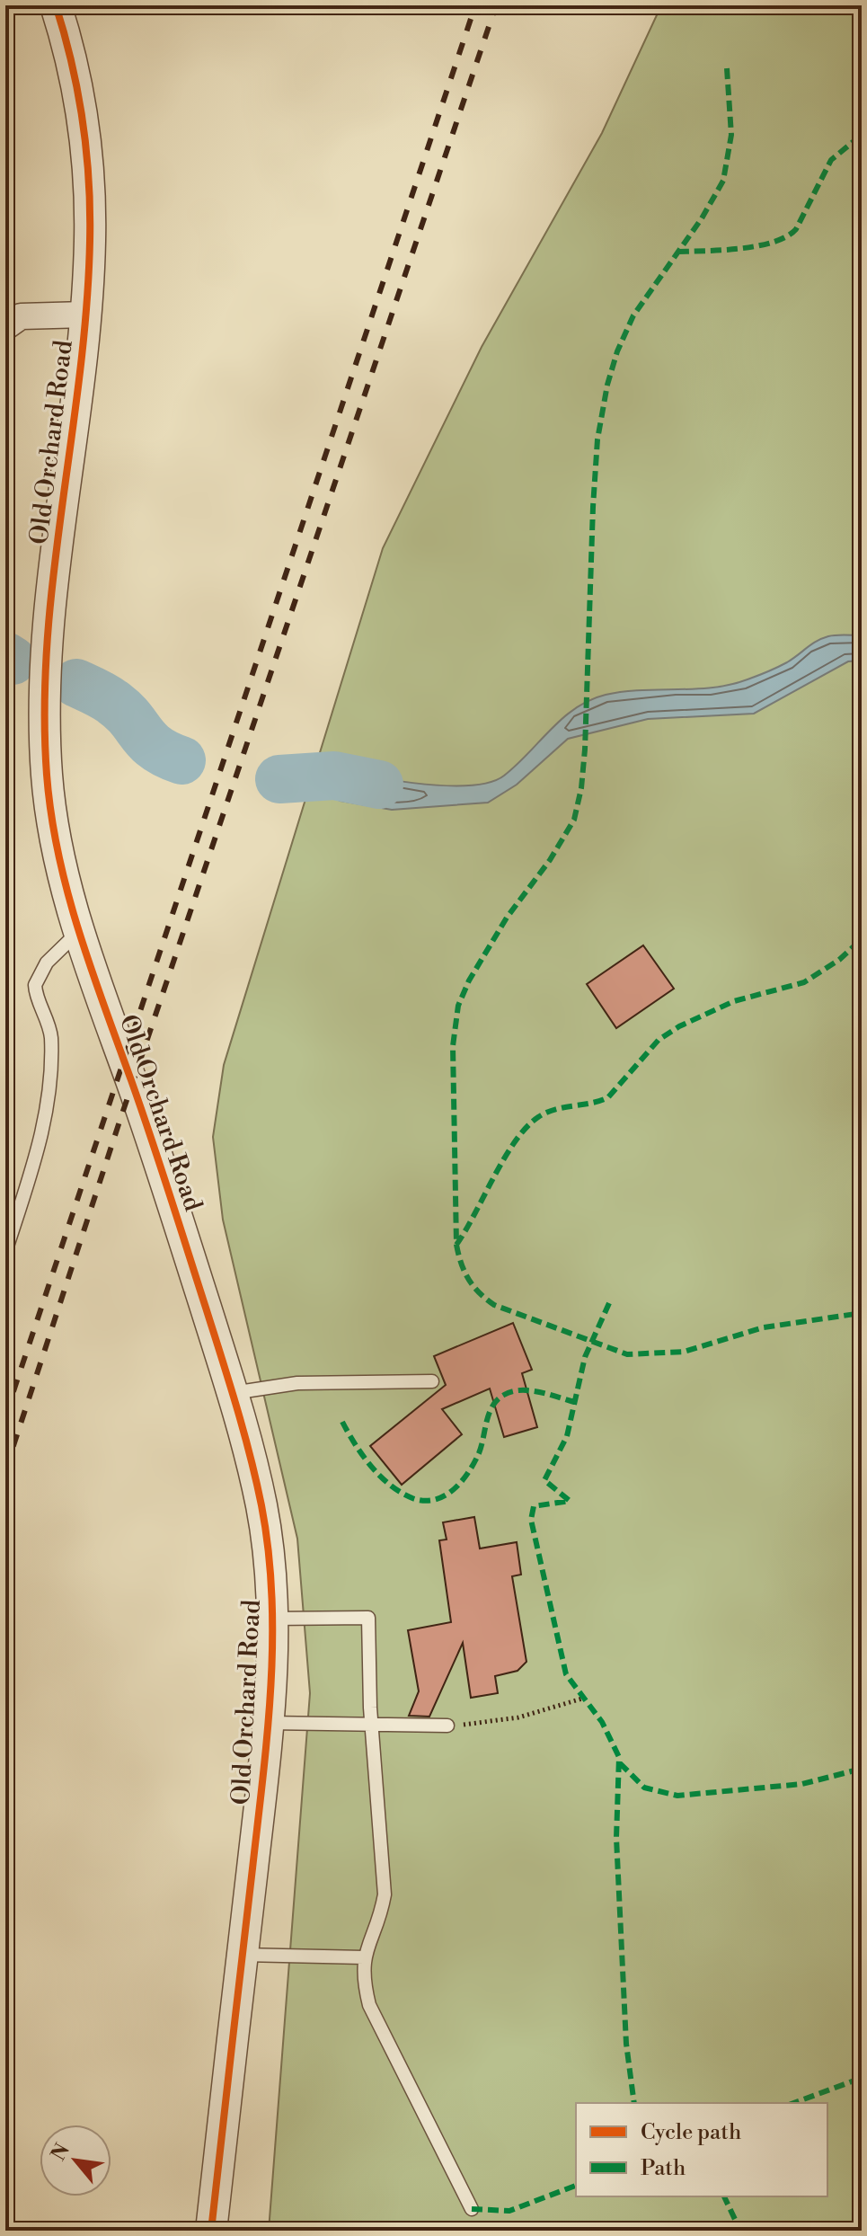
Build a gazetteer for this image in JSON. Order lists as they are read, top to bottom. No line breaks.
{"streets":{"street":["Old Orchard Road"]},"legend":["Cycle path","Path"],"north":"top left"}
